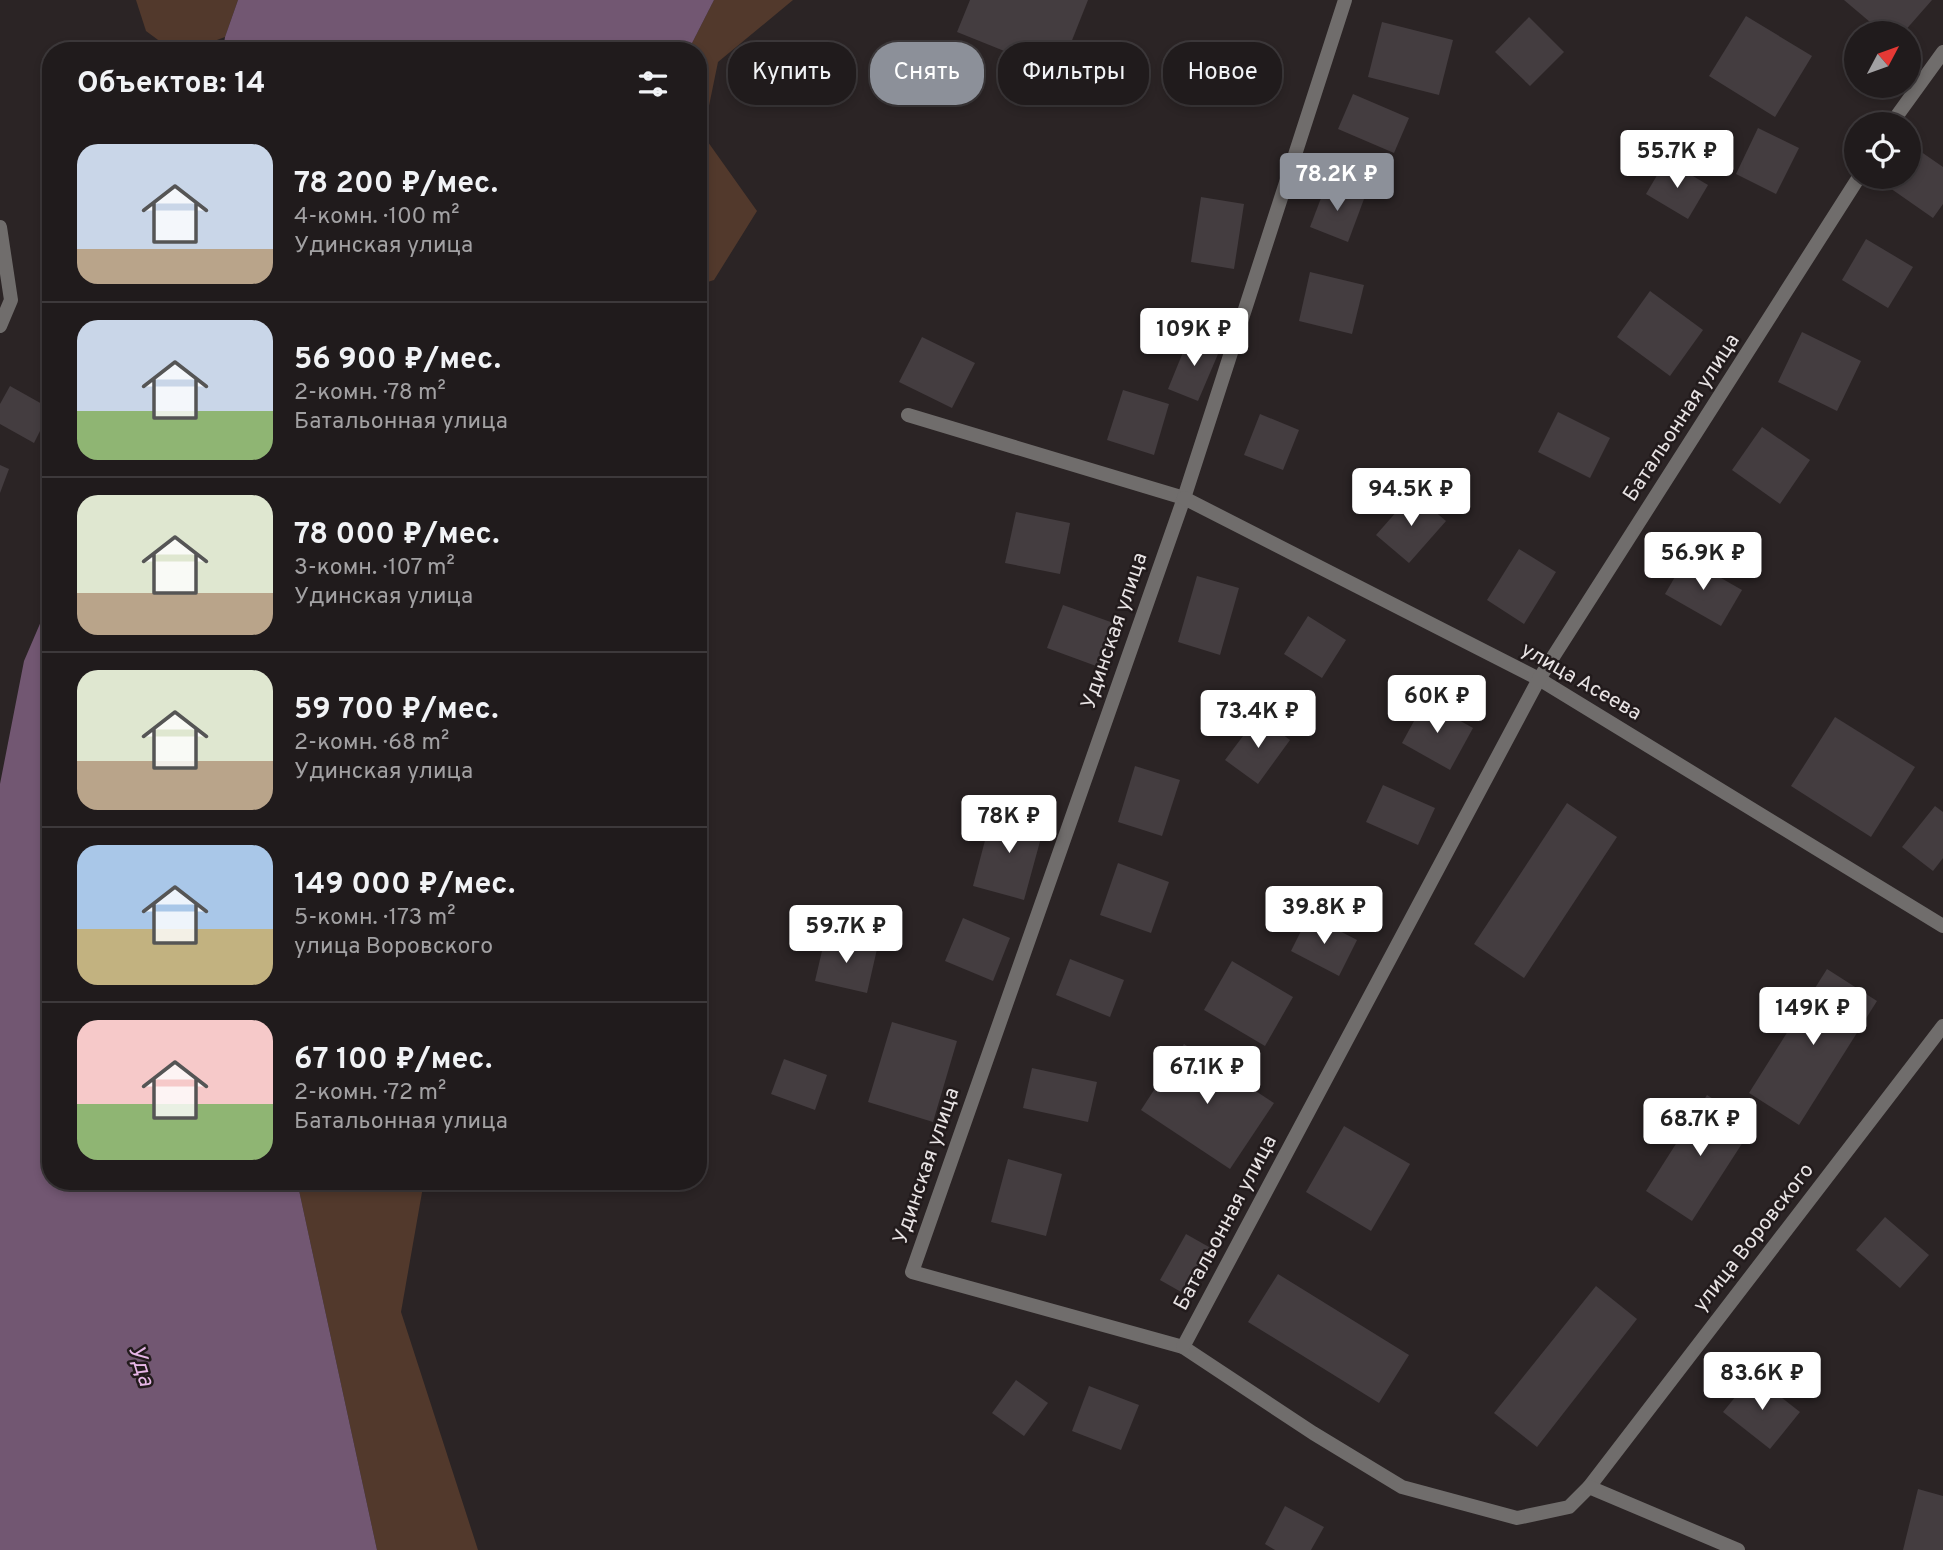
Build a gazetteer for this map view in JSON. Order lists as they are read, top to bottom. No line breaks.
{"streets":{"street":["Батальонная улица","Удинская улица","улица Асеева","улица Воровского"]},"crossings":[["Батальонная улица","Удинская улица"],["Батальонная улица","улица Асеева"],["Батальонная улица","улица Воровского"],["Удинская улица","улица Асеева"],["Удинская улица","улица Воровского"]],"water":["Уда"],"north":"top right","page":{"chip":["Купить","Снять","Фильтры","Новое"],"heading":"Объектов: 14","list":[{"name":"78 200 ₽/мес.","note":"4-комн. · 100 m² · Удинская улица"},{"name":"56 900 ₽/мес.","note":"2-комн. · 78 m² · Батальонная улица"},{"name":"78 000 ₽/мес.","note":"3-комн. · 107 m² · Удинская улица"},{"name":"59 700 ₽/мес.","note":"2-комн. · 68 m² · Удинская улица"},{"name":"149 000 ₽/мес.","note":"5-комн. · 173 m² · улица Воровского"},{"name":"67 100 ₽/мес.","note":"2-комн. · 72 m² · Батальонная улица"}],"price":["55.7K ₽","78.2K ₽","109K ₽","94.5K ₽","56.9K ₽","60K ₽","73.4K ₽","78K ₽","39.8K ₽","59.7K ₽","149K ₽","67.1K ₽","68.7K ₽","83.6K ₽"]}}
